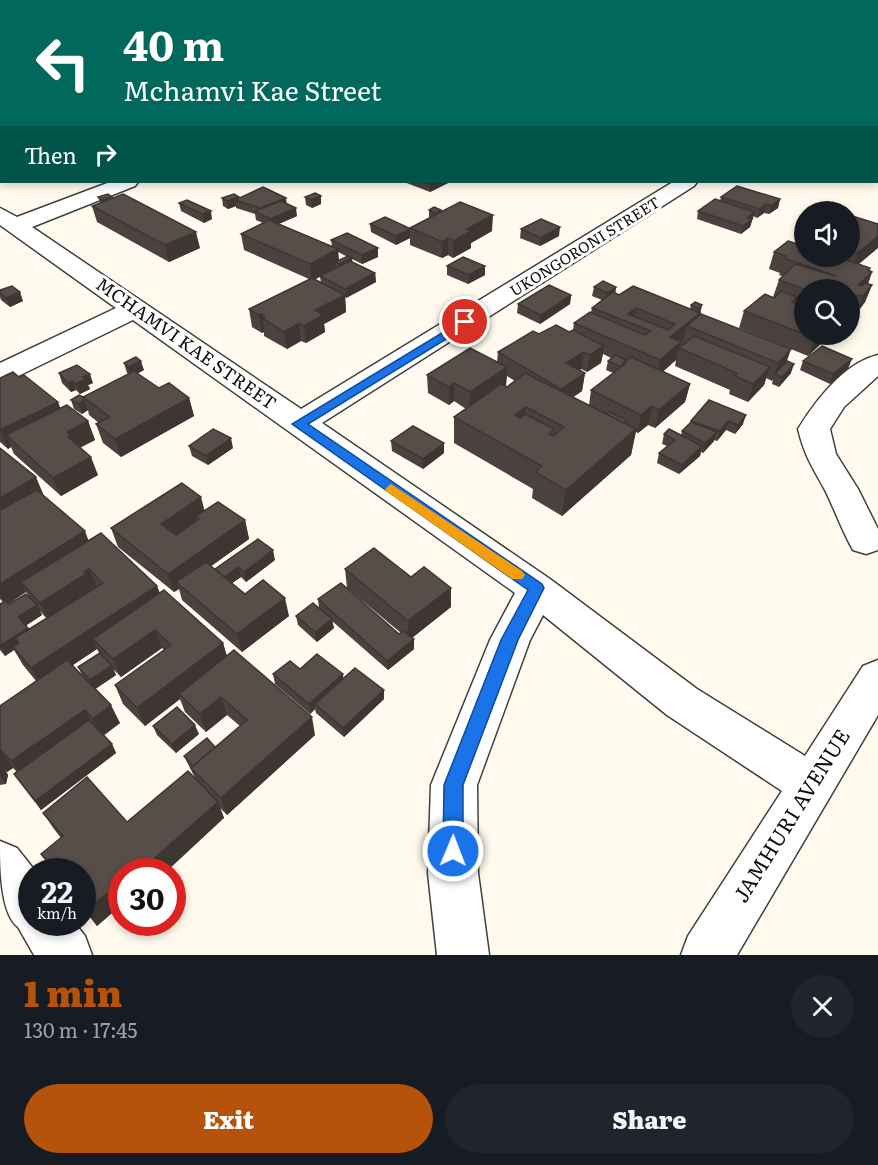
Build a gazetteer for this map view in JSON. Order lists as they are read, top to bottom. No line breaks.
{"streets":{"street":["UKONGORONI STREET","MCHAMVI KAE STREET","JAMHURI AVENUE"]},"crossings":[["UKONGORONI STREET","MCHAMVI KAE STREET"],["MCHAMVI KAE STREET","JAMHURI AVENUE"]],"page":{"turn":["40 m","Mchamvi Kae Street"],"then":"Then","speed":"22 km/h","limit":"30","heading":["1 min","130 m · 17:45"],"buttons":["Exit","Share"]}}
